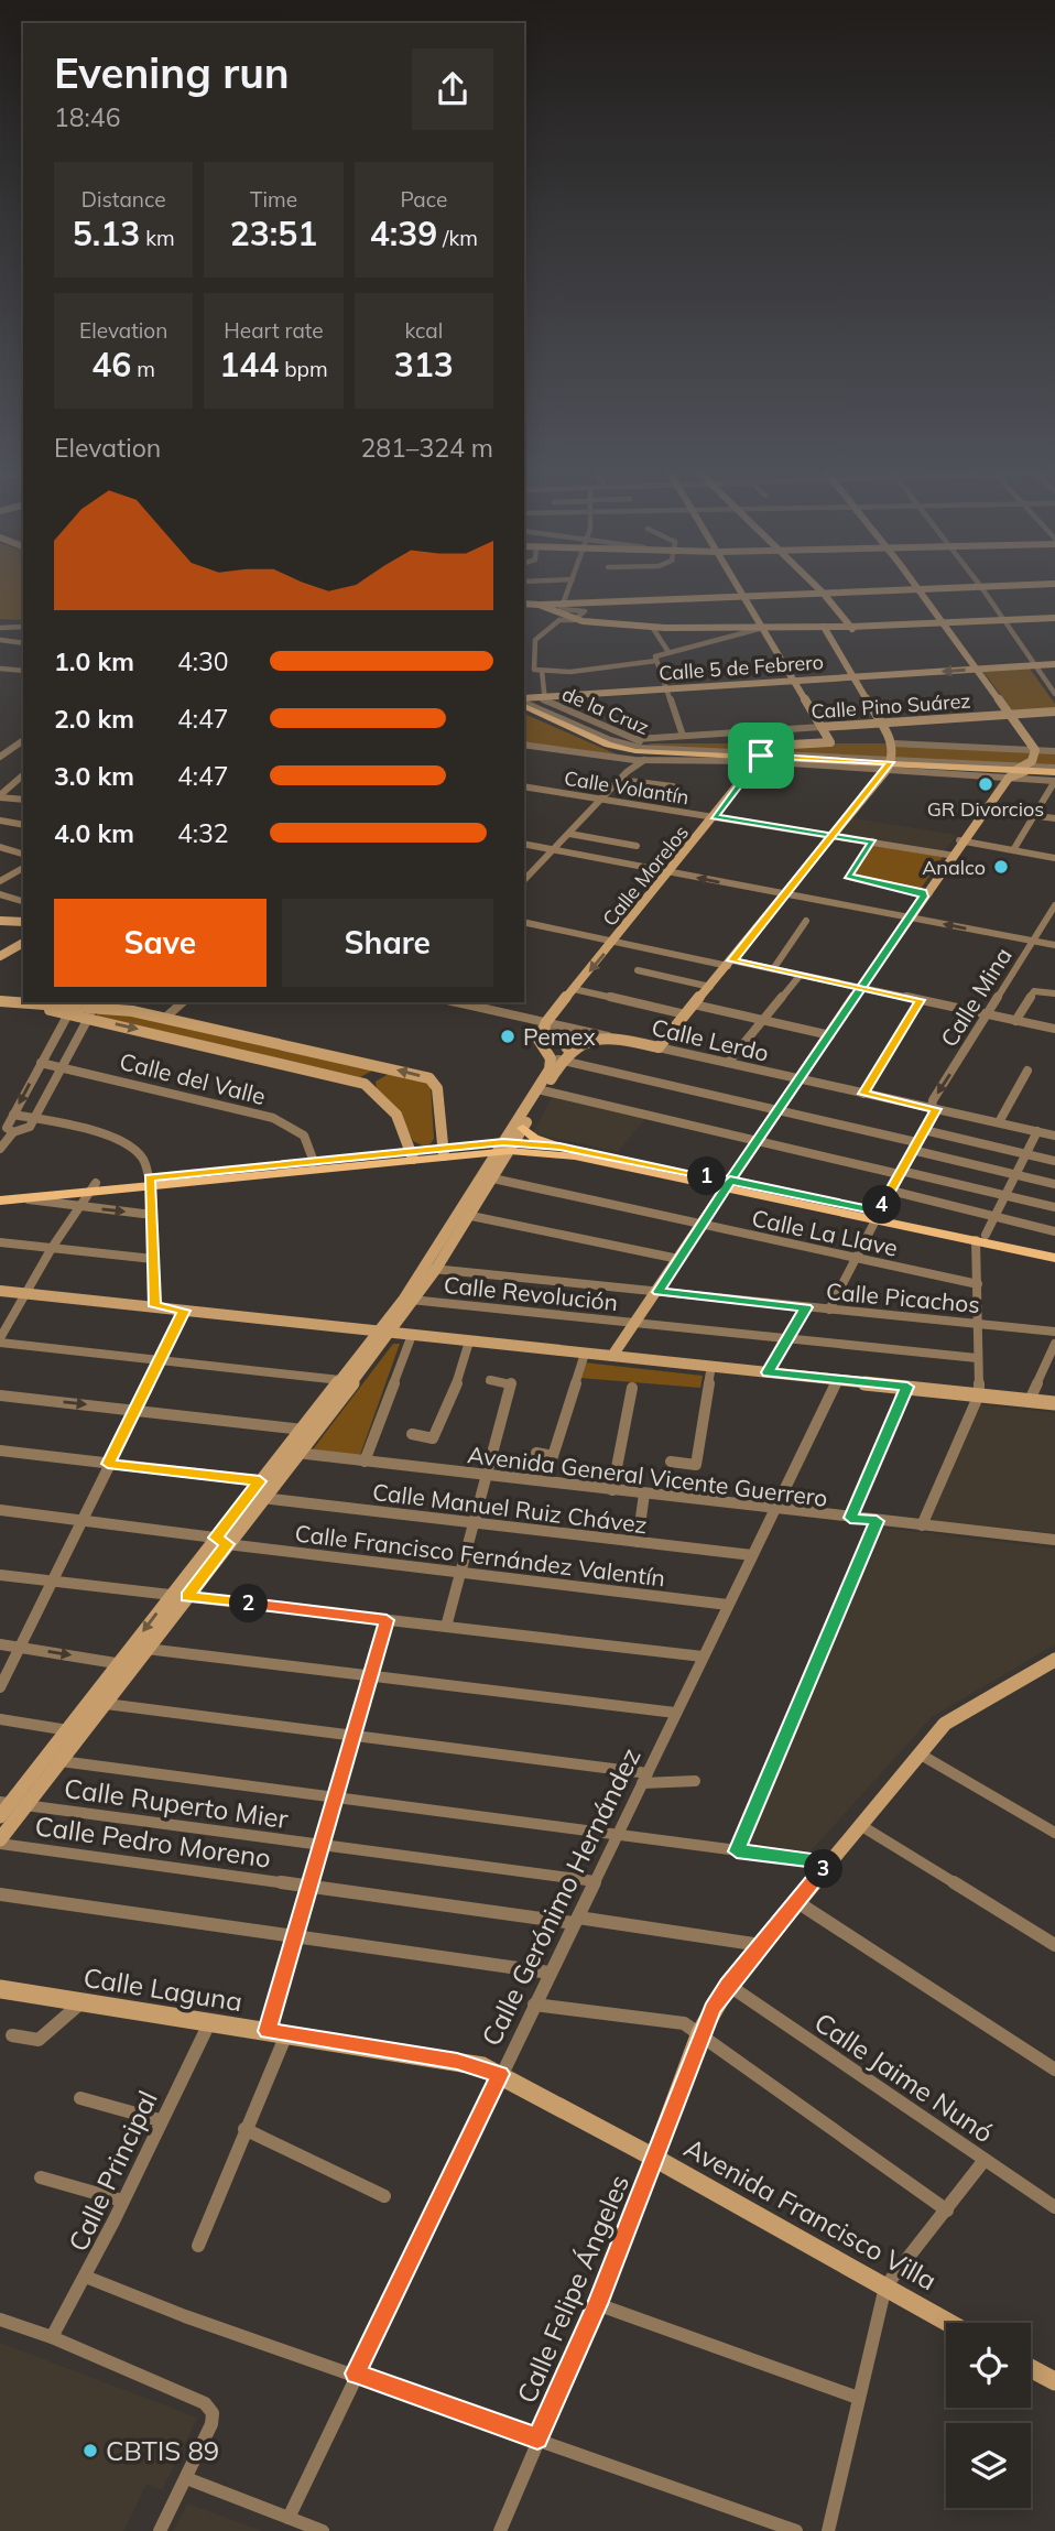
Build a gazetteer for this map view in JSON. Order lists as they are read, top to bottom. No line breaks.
{"streets":{"street":["Calle 5 de Febrero","Calle Pino Suárez","de la Cruz","Calle Volantín","Calle Morelos","Calle Mina","Calle Lerdo","Calle del Valle","Calle La Llave","Calle Revolución","Calle Picachos","Avenida General Vicente Guerrero","Calle Manuel Ruiz Chávez","Calle Francisco Fernández Valentín","Calle Ruperto Mier","Calle Pedro Moreno","Calle Gerónimo Hernández","Calle Laguna","Calle Jaime Nunó","Calle Principal","Avenida Francisco Villa","Calle Felipe Ángeles"]},"crossings":[["Calle 5 de Febrero","de la Cruz"],["Calle Pino Suárez","de la Cruz"],["Calle Volantín","Calle Morelos"],["Calle Morelos","Calle Lerdo"],["Calle Mina","Calle Lerdo"],["Calle Mina","Calle La Llave"],["Calle Mina","Calle Picachos"],["Avenida General Vicente Guerrero","Calle Gerónimo Hernández"],["Calle Manuel Ruiz Chávez","Calle Gerónimo Hernández"],["Calle Francisco Fernández Valentín","Calle Gerónimo Hernández"],["Calle Ruperto Mier","Calle Gerónimo Hernández"],["Calle Pedro Moreno","Calle Gerónimo Hernández"],["Calle Gerónimo Hernández","Calle Laguna"],["Calle Gerónimo Hernández","Avenida Francisco Villa"],["Calle Laguna","Calle Principal"],["Calle Laguna","Avenida Francisco Villa"],["Avenida Francisco Villa","Calle Felipe Ángeles"]],"places":["GR Divorcios","Analco","Pemex","CBTIS 89"],"page":{"heading":["Evening run","18:46"],"stats":[["Distance","5.13 km"],["Time","23:51"],["Pace","4:39 /km"],["Elevation","46 m"],["Heart rate","144 bpm"],["kcal","313"]],"chart":["Elevation","281–324 m"],"list":[{"name":"1.0 km","note":"4:30"},{"name":"2.0 km","note":"4:47"},{"name":"3.0 km","note":"4:47"},{"name":"4.0 km","note":"4:32"}],"buttons":["Save","Share"],"pins":["1","4","2","3"]}}
